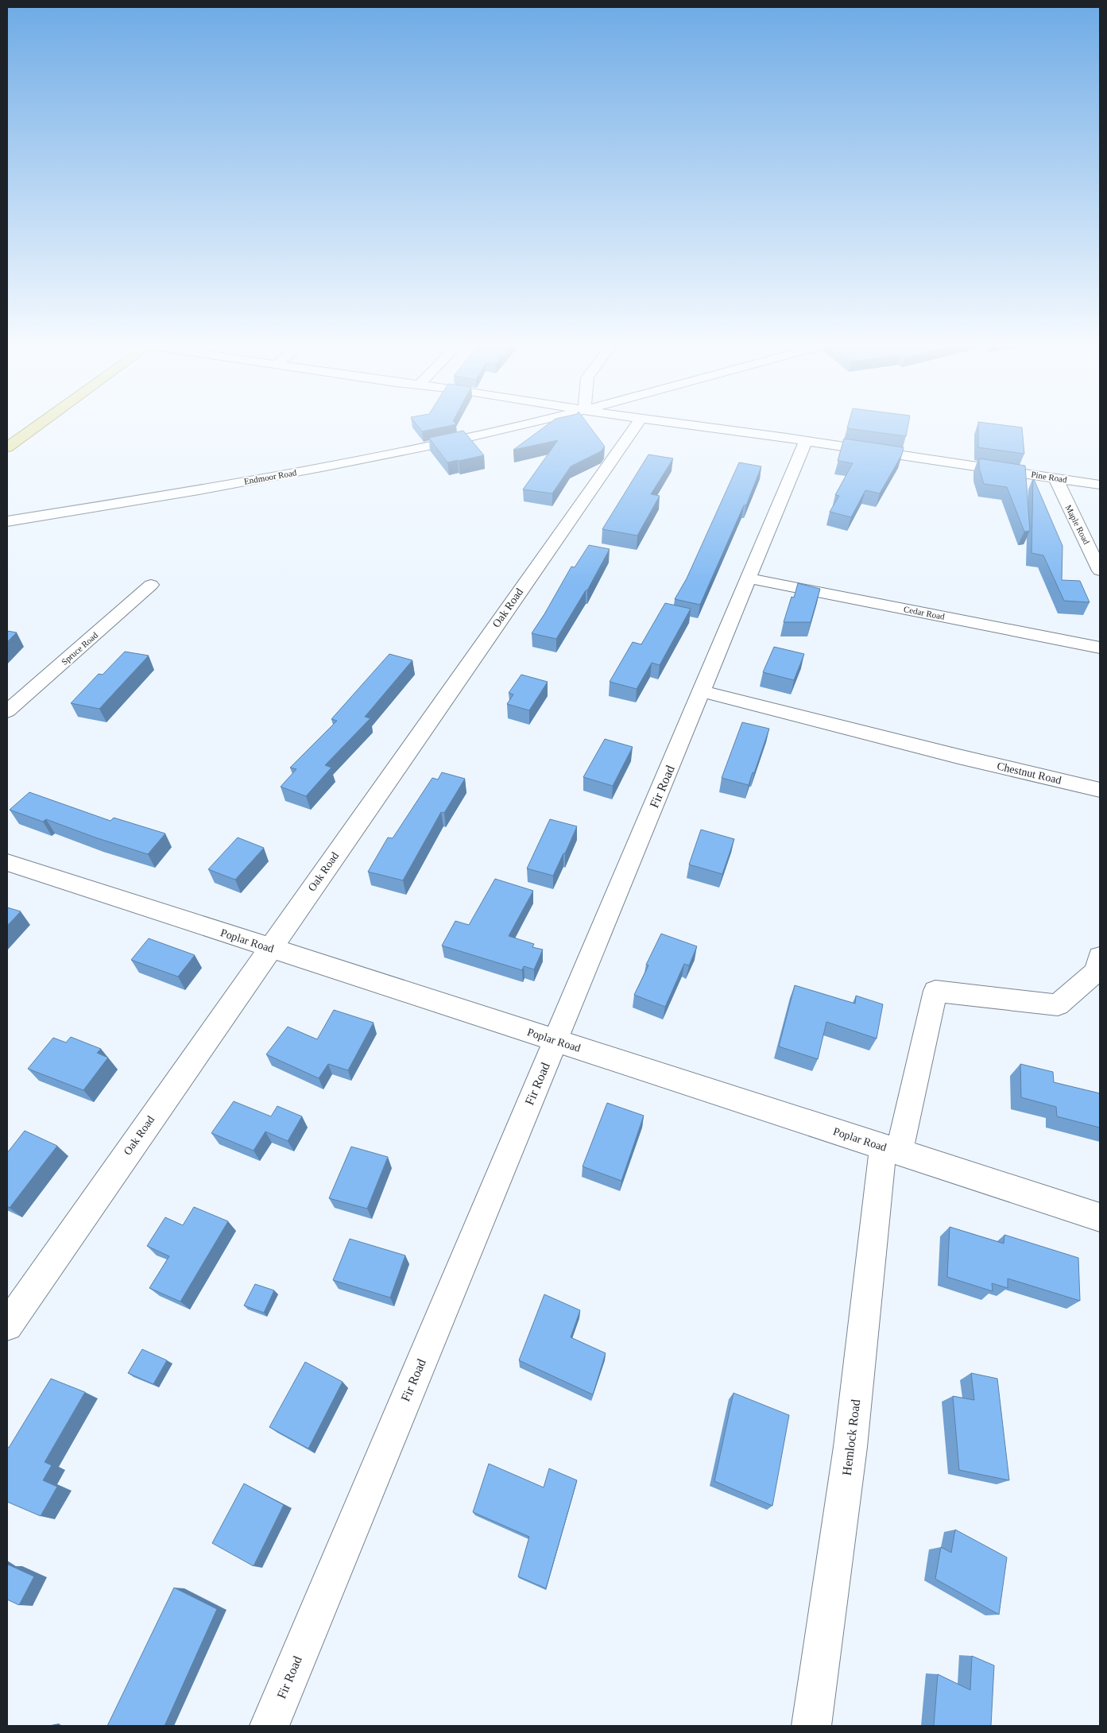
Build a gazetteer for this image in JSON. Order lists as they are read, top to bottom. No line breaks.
{"streets":{"street":["Endmoor Road","Pine Road","Maple Road","Oak Road","Cedar Road","Spruce Road","Chestnut Road","Fir Road","Poplar Road","Hemlock Road"]},"crossings":[["Pine Road","Maple Road"],["Pine Road","Fir Road"],["Oak Road","Poplar Road"],["Cedar Road","Fir Road"],["Chestnut Road","Fir Road"],["Fir Road","Poplar Road"],["Poplar Road","Hemlock Road"]]}
